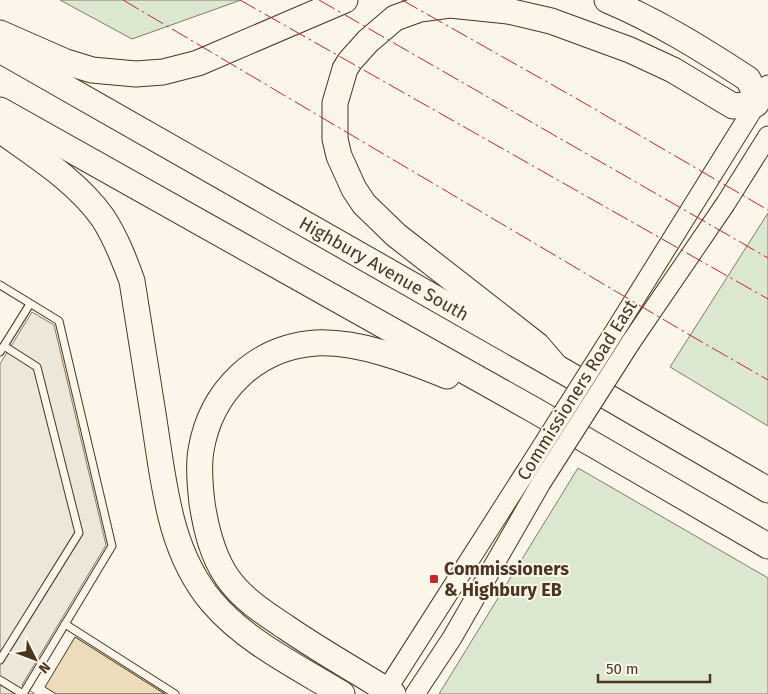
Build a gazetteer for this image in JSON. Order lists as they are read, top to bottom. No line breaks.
{"streets":{"highway":["Highbury Avenue South"],"main road":["Commissioners Road East"]},"places":{"transit":["Commissioners & Highbury EB"]},"scale_bar":"50 m","north":"bottom right"}
